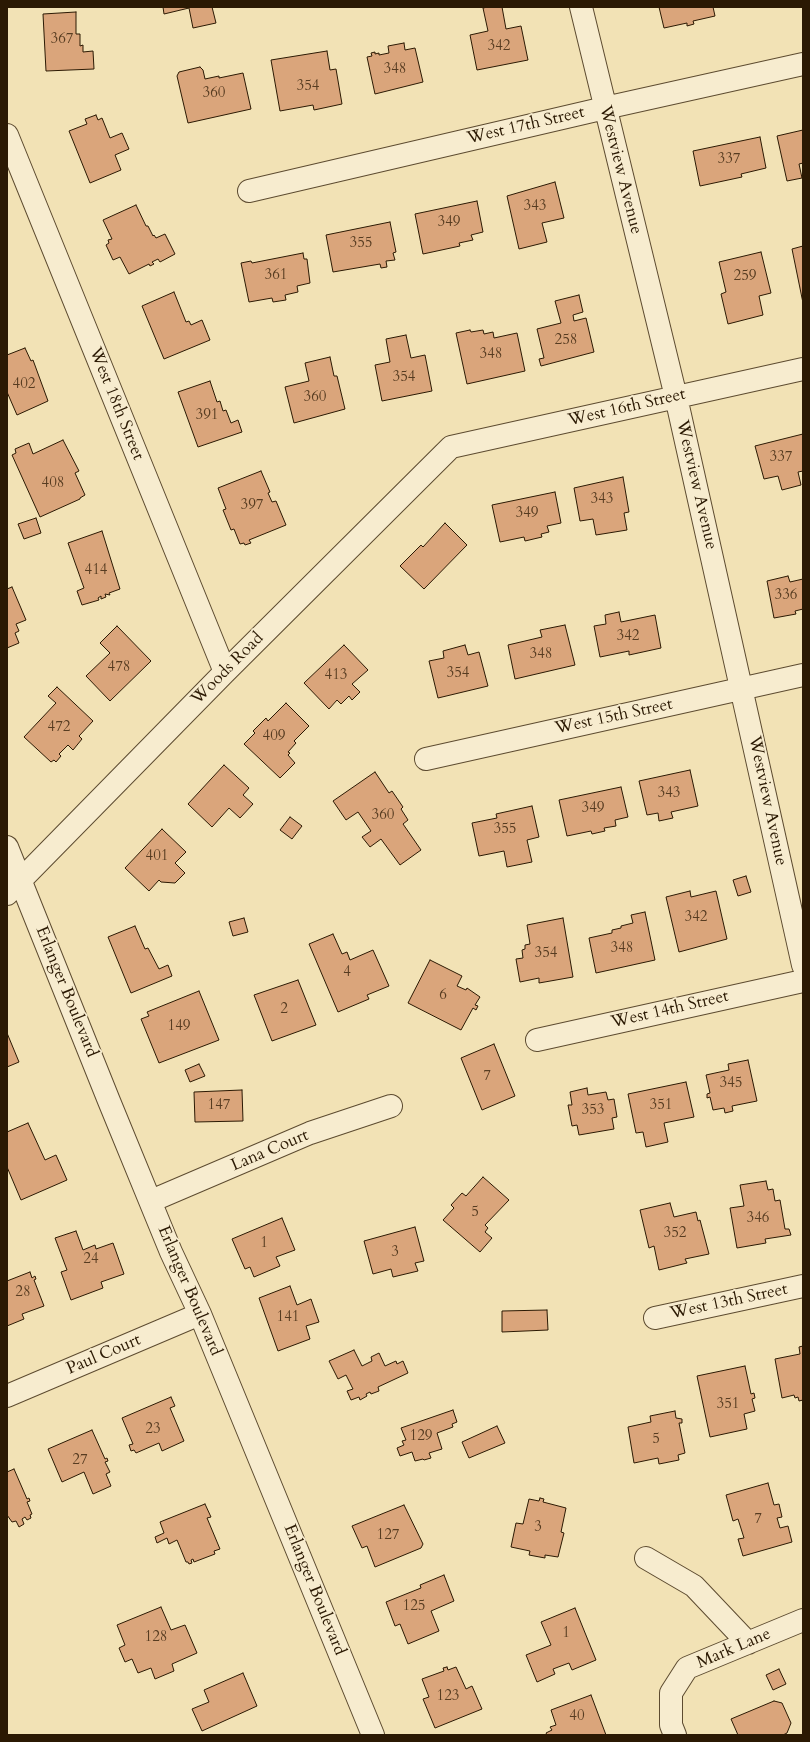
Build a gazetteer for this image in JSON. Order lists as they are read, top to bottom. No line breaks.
{"streets":{"street":["West 17th Street","Westview Avenue","West 18th Street","West 16th Street","Woods Road","West 15th Street","Erlanger Boulevard","West 14th Street","Lana Court","West 13th Street","Paul Court","Mark Lane"]},"crossings":[["West 17th Street","Westview Avenue"],["Westview Avenue","West 16th Street"],["Westview Avenue","West 15th Street"],["West 18th Street","Woods Road"],["West 16th Street","Woods Road"],["Woods Road","Erlanger Boulevard"],["Erlanger Boulevard","Lana Court"],["Erlanger Boulevard","Paul Court"]],"house_numbers":["367","342","348","354","360","337","343","349","355","361","259","258","348","354","402","360","391","337","408","343","397","349","414","336","342","348","478","354","413","472","409","343","349","360","355","401","342","348","354","4","6","2","149","7","345","147","351","353","5","346","352","1","3","24","28","141","351","23","129","5","27","7","3","127","125","1","128","123","40"]}
